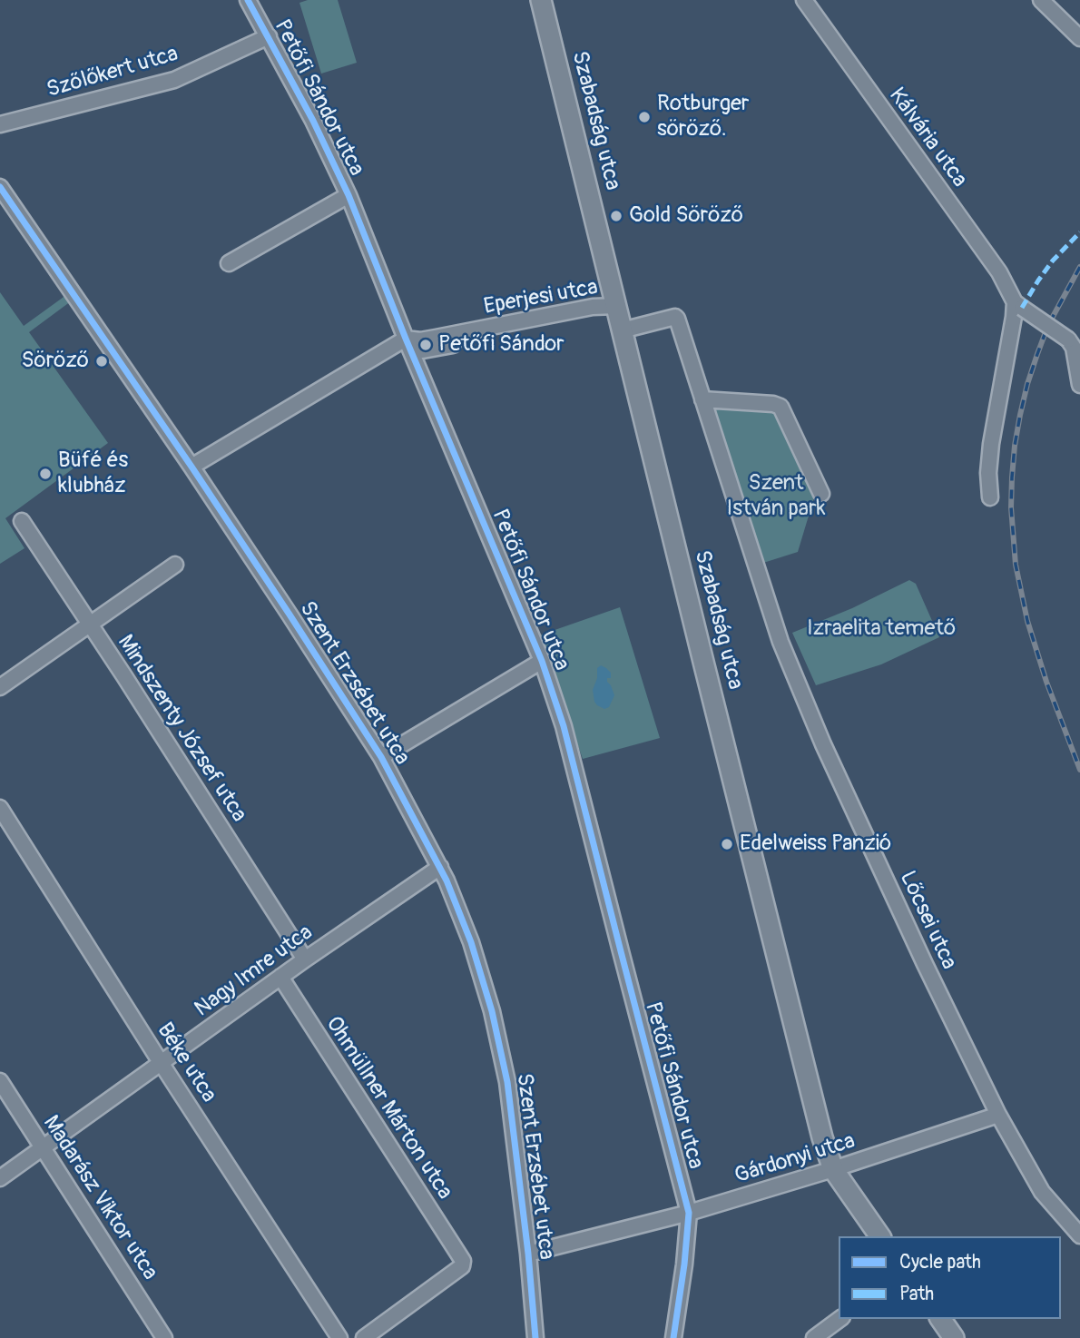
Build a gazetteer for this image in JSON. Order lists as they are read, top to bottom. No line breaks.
{"streets":{"street":["Szőlőkert utca","Petőfi Sándor utca","Szabadság utca","Kálvária utca","Eperjesi utca","Szent Erzsébet utca","Mindszenty József utca","Lőcsei utca","Nagy Imre utca","Béke utca","Ohmüllner Márton utca","Gárdonyi utca","Madarász Viktor utca"]},"crossings":[["Szőlőkert utca","Petőfi Sándor utca"],["Petőfi Sándor utca","Eperjesi utca"],["Petőfi Sándor utca","Gárdonyi utca"],["Szabadság utca","Eperjesi utca"],["Szabadság utca","Gárdonyi utca"],["Szent Erzsébet utca","Nagy Imre utca"],["Szent Erzsébet utca","Gárdonyi utca"],["Mindszenty József utca","Nagy Imre utca"],["Lőcsei utca","Gárdonyi utca"],["Nagy Imre utca","Béke utca"],["Nagy Imre utca","Ohmüllner Márton utca"],["Nagy Imre utca","Madarász Viktor utca"]],"parks":["Szent István park","Izraelita temető"],"places":["Rotburger söröző.","Gold Söröző","Petőfi Sándor","Söröző","Büfé és klubház","Edelweiss Panzió"],"legend":["Cycle path","Path"]}
